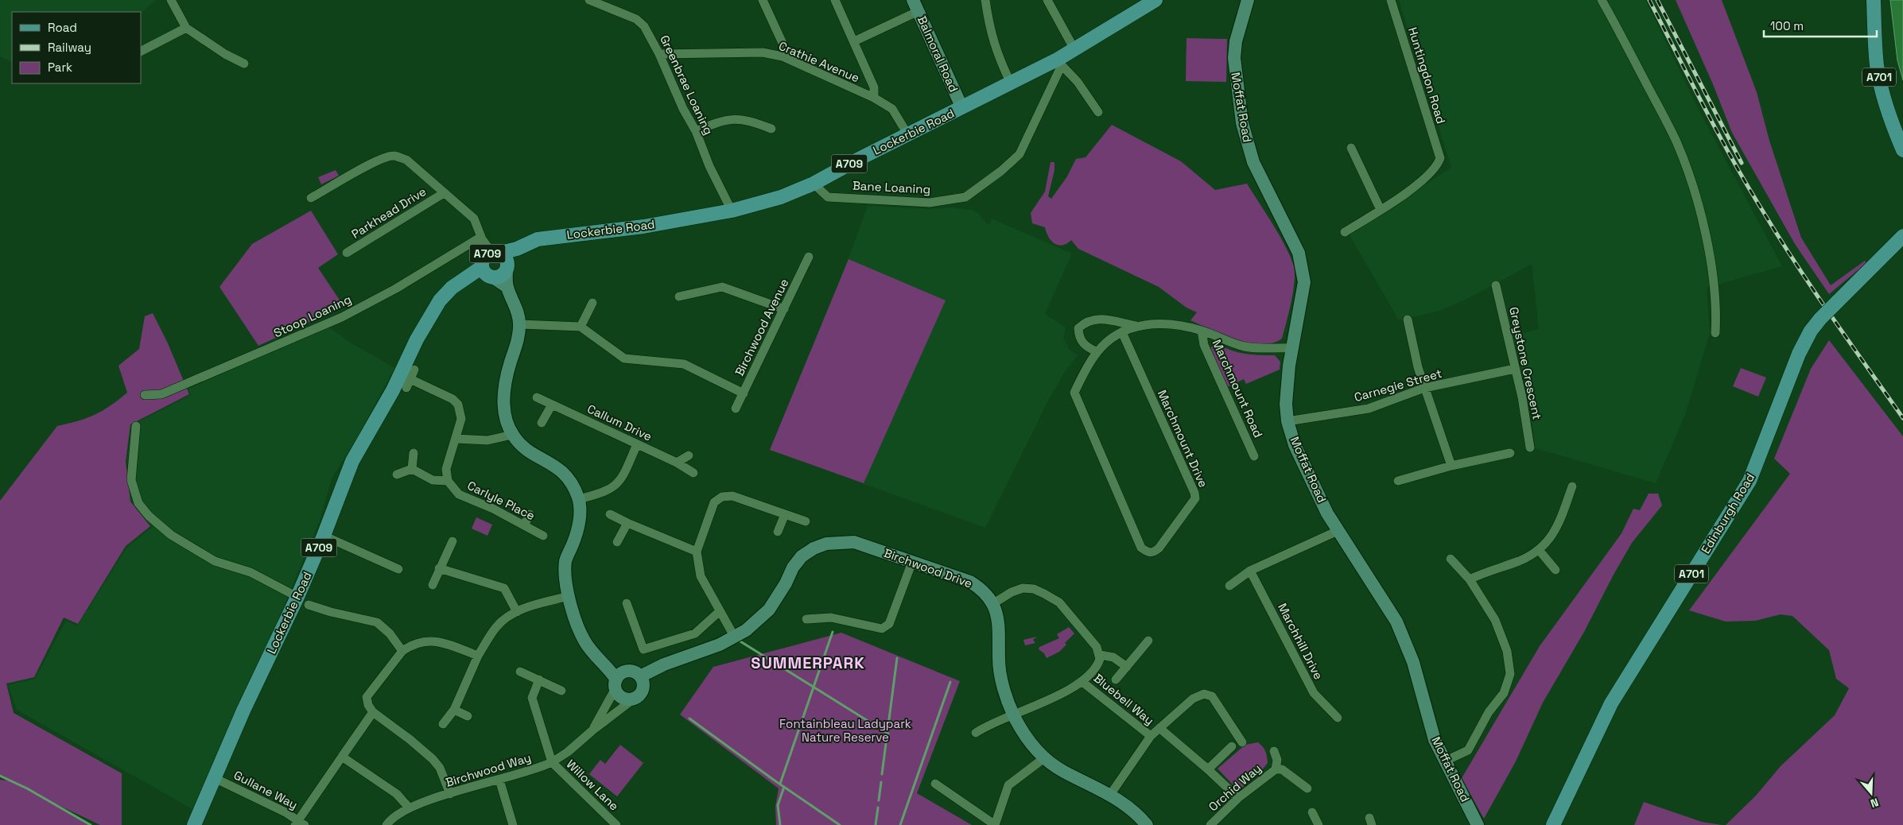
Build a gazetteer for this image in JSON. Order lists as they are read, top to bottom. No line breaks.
{"streets":{"main road":["A701","Lockerbie Road","A709","Edinburgh Road"],"street":["Balmoral Road","Crathie Avenue","Huntingdon Road","Greenbrae Loaning","Moffat Road","Bane Loaning","Parkhead Drive","Stoop Loaning","Birchwood Avenue","Greystone Crescent","Carnegie Street","Marchmount Road","Callum Drive","Marchmount Drive","Carlyle Place","Birchwood Drive","Marchhill Drive","Bluebell Way","Birchwood Way","Willow Lane","Orchid Way","Gullane Way"]},"crossings":[["Balmoral Road","Lockerbie Road"],["Crathie Avenue","Greenbrae Loaning"],["Crathie Avenue","Lockerbie Road"],["Greenbrae Loaning","Lockerbie Road"],["Moffat Road","Carnegie Street"],["Lockerbie Road","Bane Loaning"],["Lockerbie Road","Gullane Way"],["Greystone Crescent","Carnegie Street"],["Birchwood Drive","Birchwood Way"],["Birchwood Way","Willow Lane"]],"districts":["SUMMERPARK"],"parks":["Fontainbleau Ladypark Nature Reserve"],"legend":["Road","Railway","Park"],"scale_bar":"100 m","north":"bottom"}
